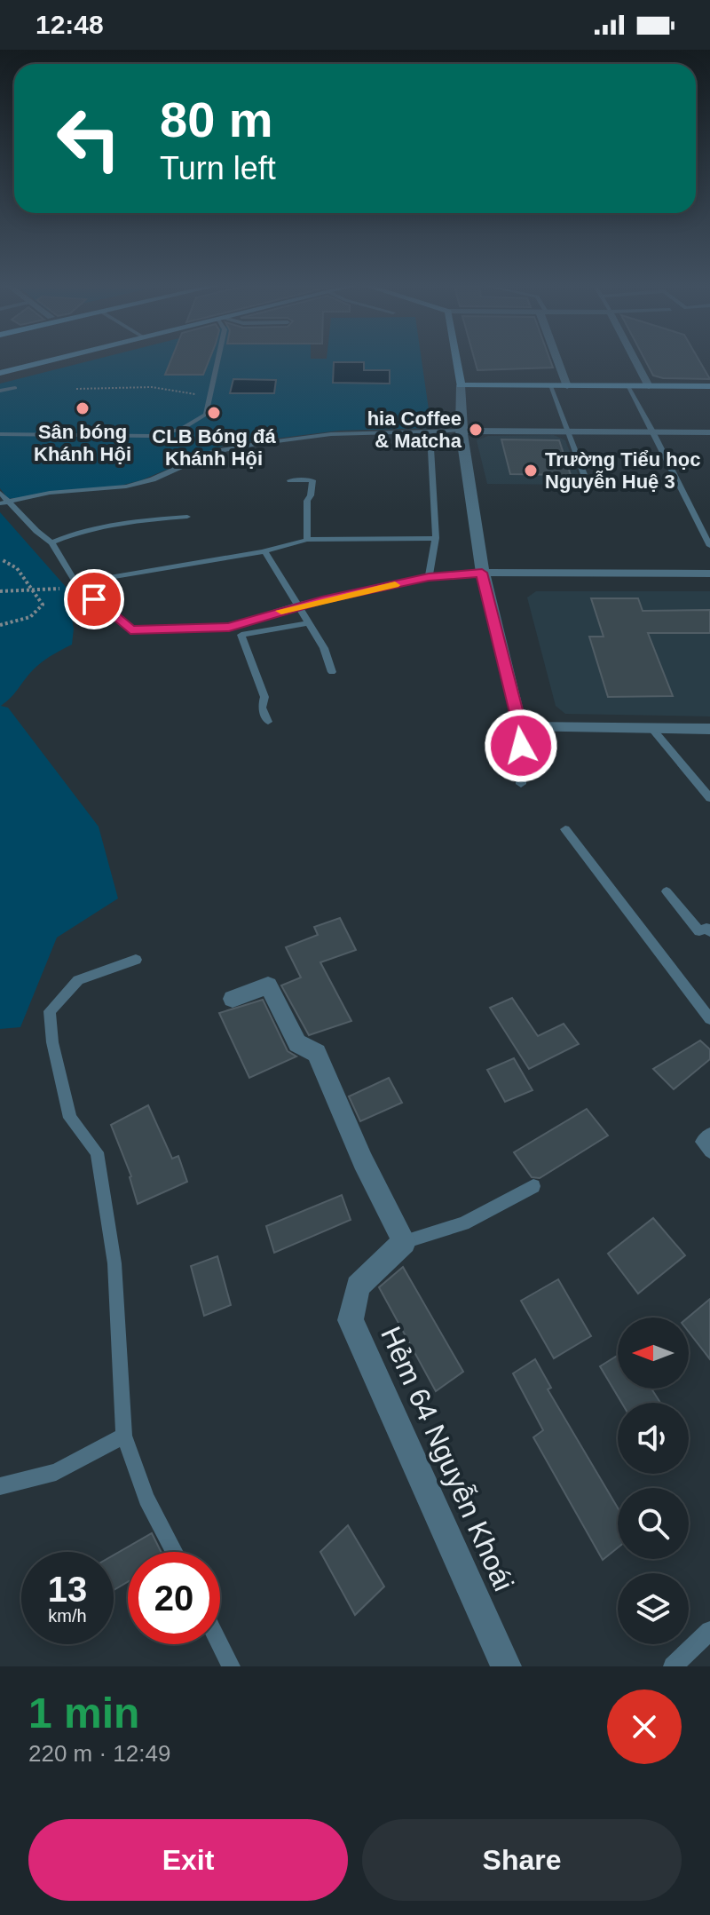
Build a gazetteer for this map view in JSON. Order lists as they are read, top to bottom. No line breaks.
{"streets":{"street":["Hẻm 64 Nguyễn Khoái"]},"places":["Sân bóng Khánh Hội","CLB Bóng đá Khánh Hội","hia Coffee & Matcha","Trường Tiểu học Nguyễn Huệ 3"],"north":"left","page":{"status":"12:48","turn":["80 m","Turn left"],"speed":"13 km/h","limit":"20","heading":["1 min","220 m · 12:49"],"buttons":["Exit","Share"]}}
